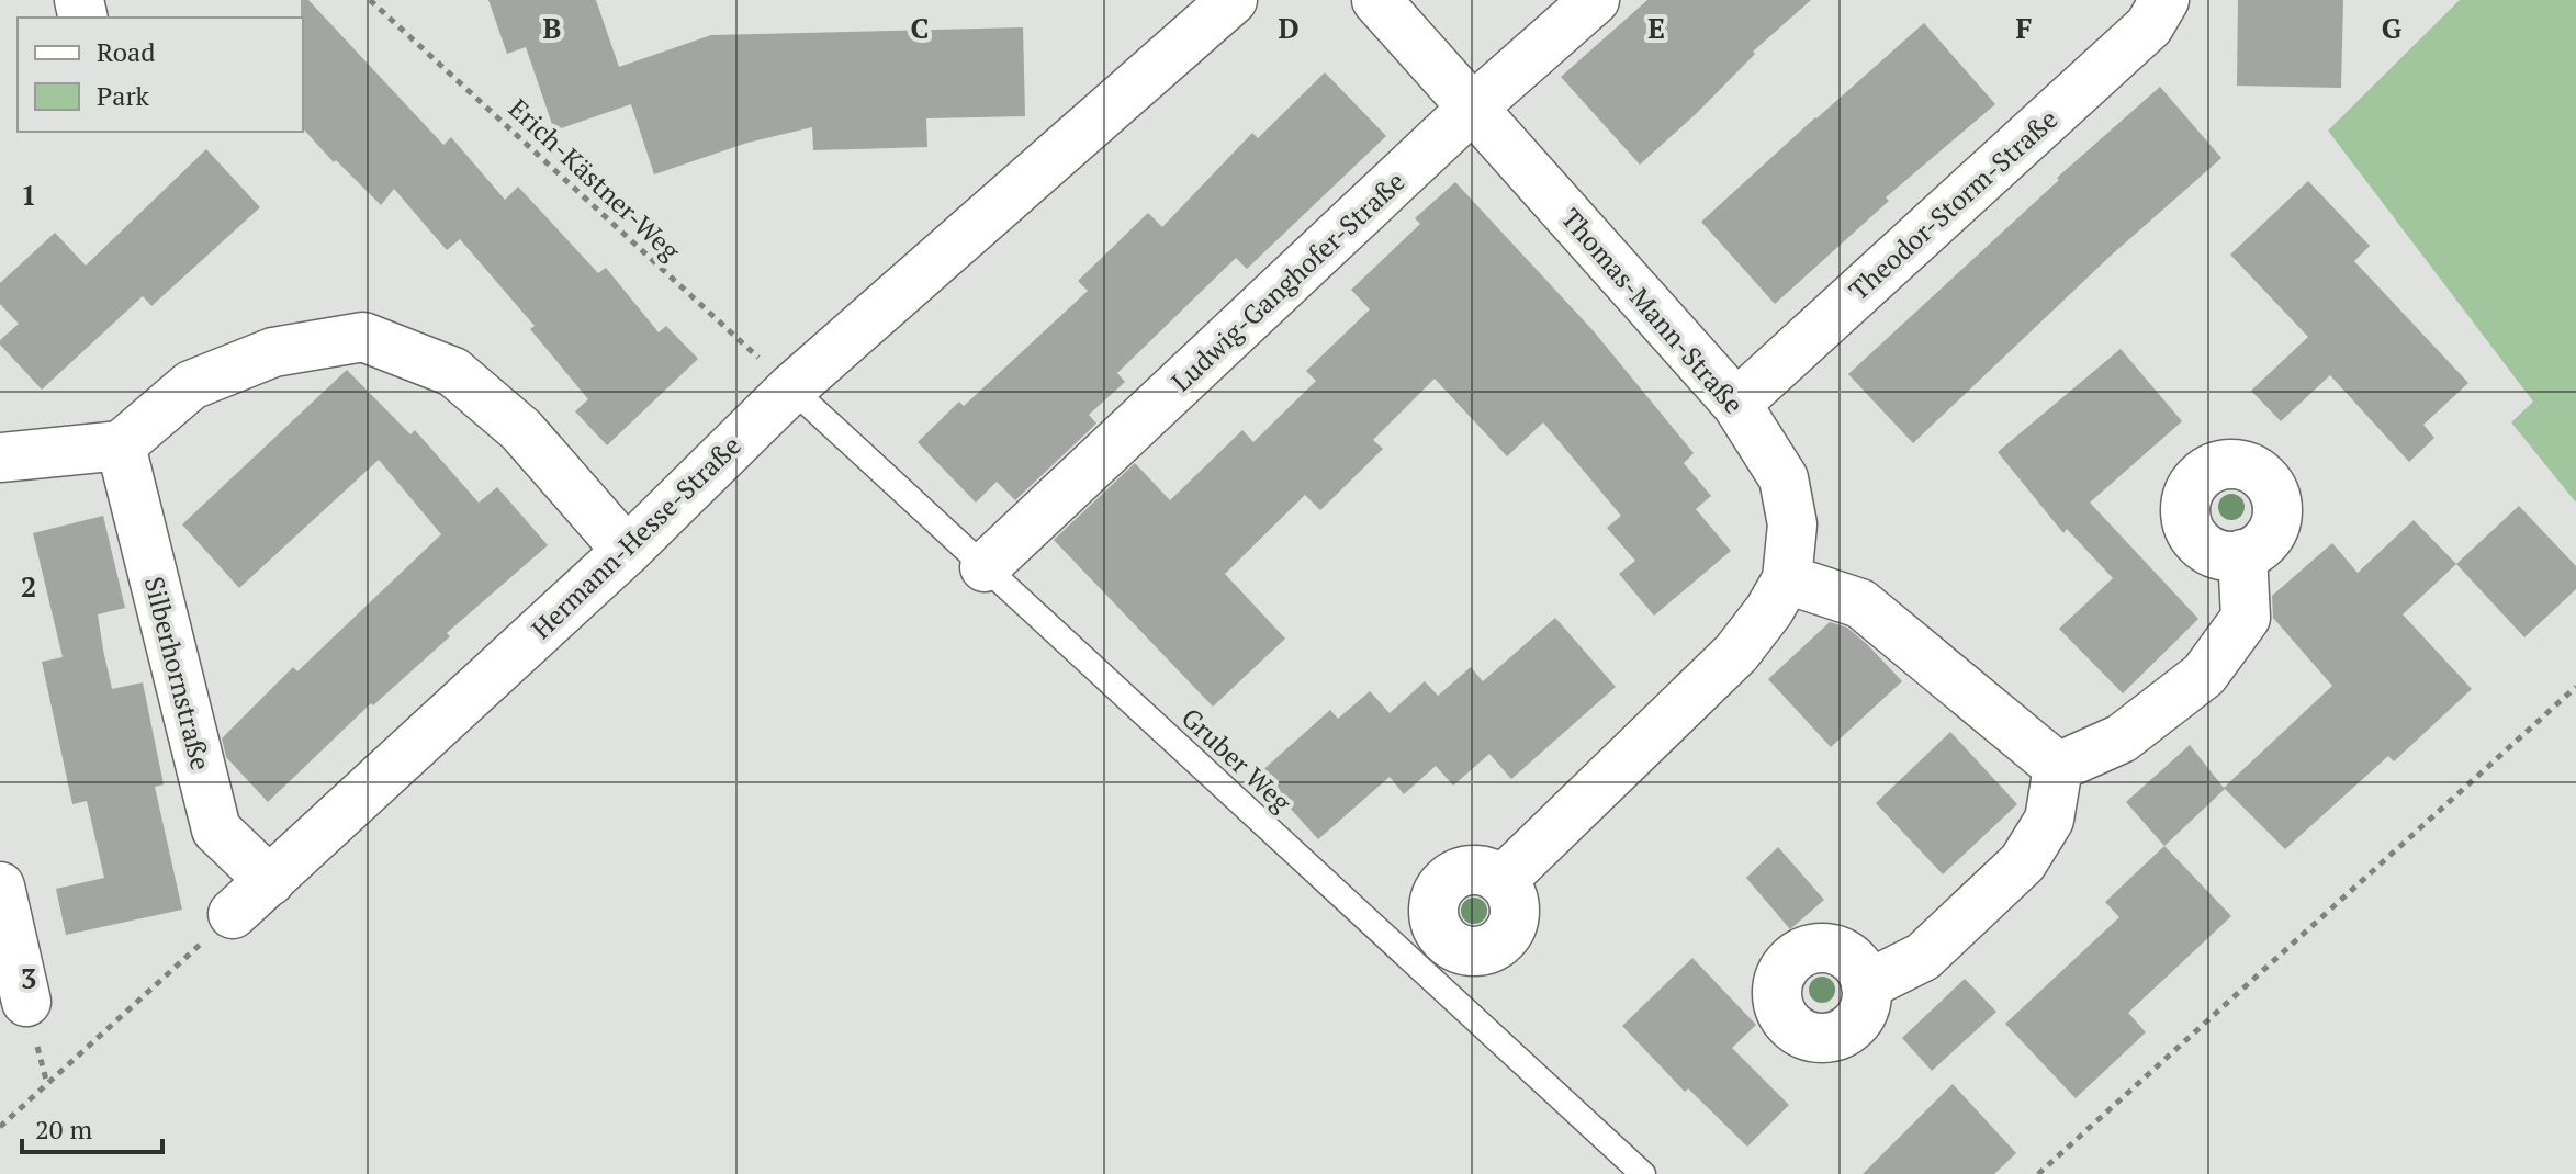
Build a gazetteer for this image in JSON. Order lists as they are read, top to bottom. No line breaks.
{"streets":{"street":["Theodor-Storm-Straße","Ludwig-Ganghofer-Straße","Thomas-Mann-Straße","Hermann-Hesse-Straße","Silberhornstraße"],"lane":["Gruber Weg"],"path":["Erich-Kästner-Weg"]},"crossings":[["Erich-Kästner-Weg","Hermann-Hesse-Straße"],["Erich-Kästner-Weg","Gruber Weg"],["Theodor-Storm-Straße","Thomas-Mann-Straße"],["Ludwig-Ganghofer-Straße","Thomas-Mann-Straße"],["Ludwig-Ganghofer-Straße","Gruber Weg"],["Hermann-Hesse-Straße","Silberhornstraße"],["Hermann-Hesse-Straße","Gruber Weg"]],"legend":["Road","Park"],"scale_bar":"20 m","grid":{"columns":["B","C","D","E","F","G"],"rows":["1","2","3"]}}
